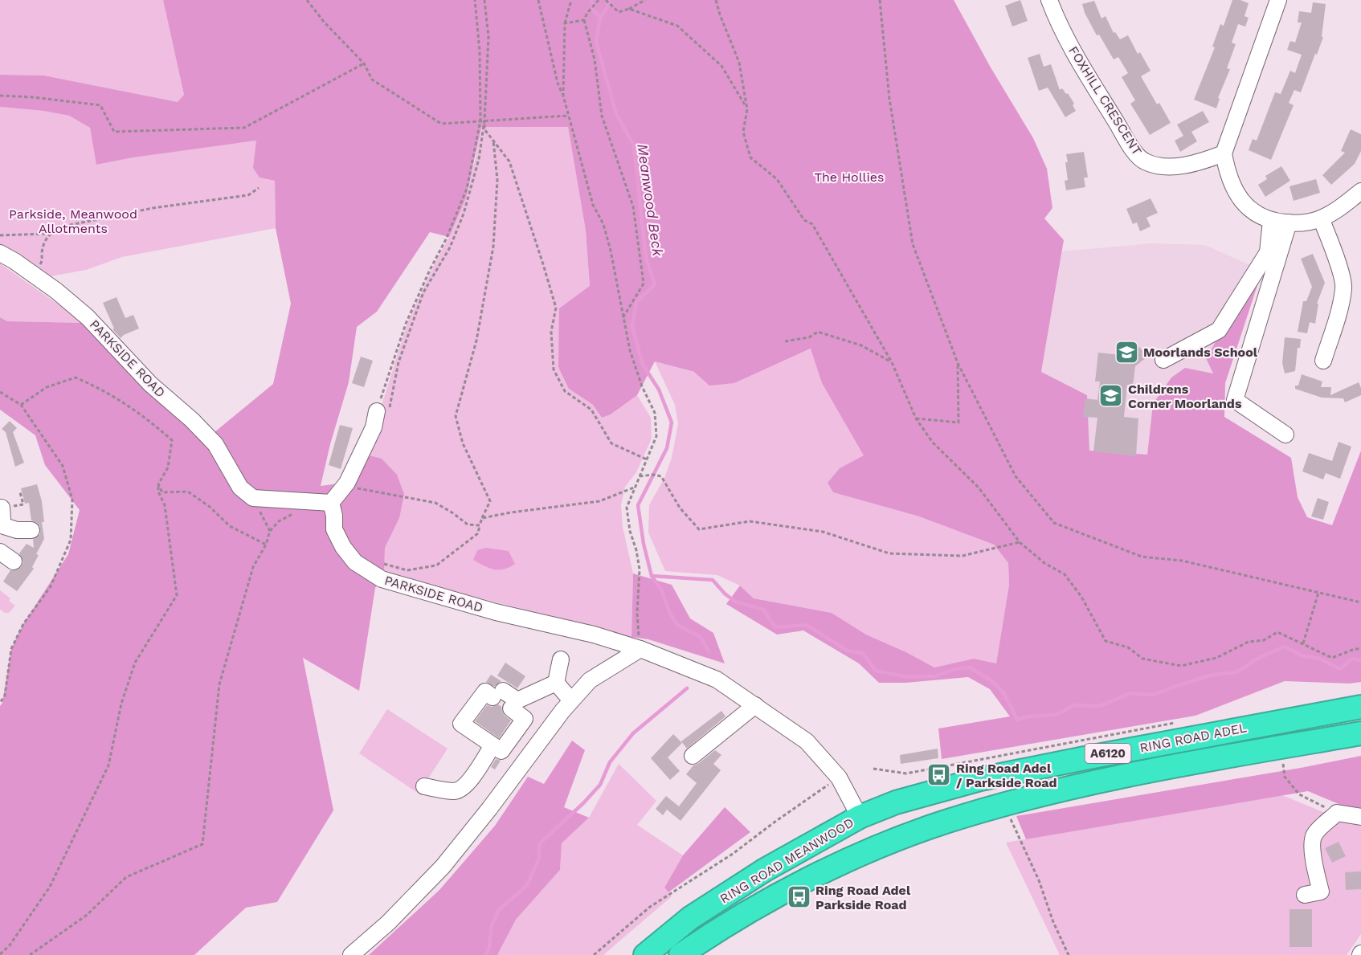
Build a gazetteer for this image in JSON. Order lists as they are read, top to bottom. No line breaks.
{"streets":{"highway":["RING ROAD ADEL","A6120","RING ROAD MEANWOOD"],"street":["FOXHILL CRESCENT","PARKSIDE ROAD"]},"crossings":[["PARKSIDE ROAD","RING ROAD ADEL"],["PARKSIDE ROAD","RING ROAD MEANWOOD"],["RING ROAD ADEL","RING ROAD MEANWOOD"]],"water":["Meanwood Beck"],"parks":["The Hollies","Parkside, Meanwood Allotments"],"places":{"school or university":["Moorlands School","Childrens Corner Moorlands"],"bus stop":["Ring Road Adel / Parkside Road","Ring Road Adel Parkside Road"]}}
